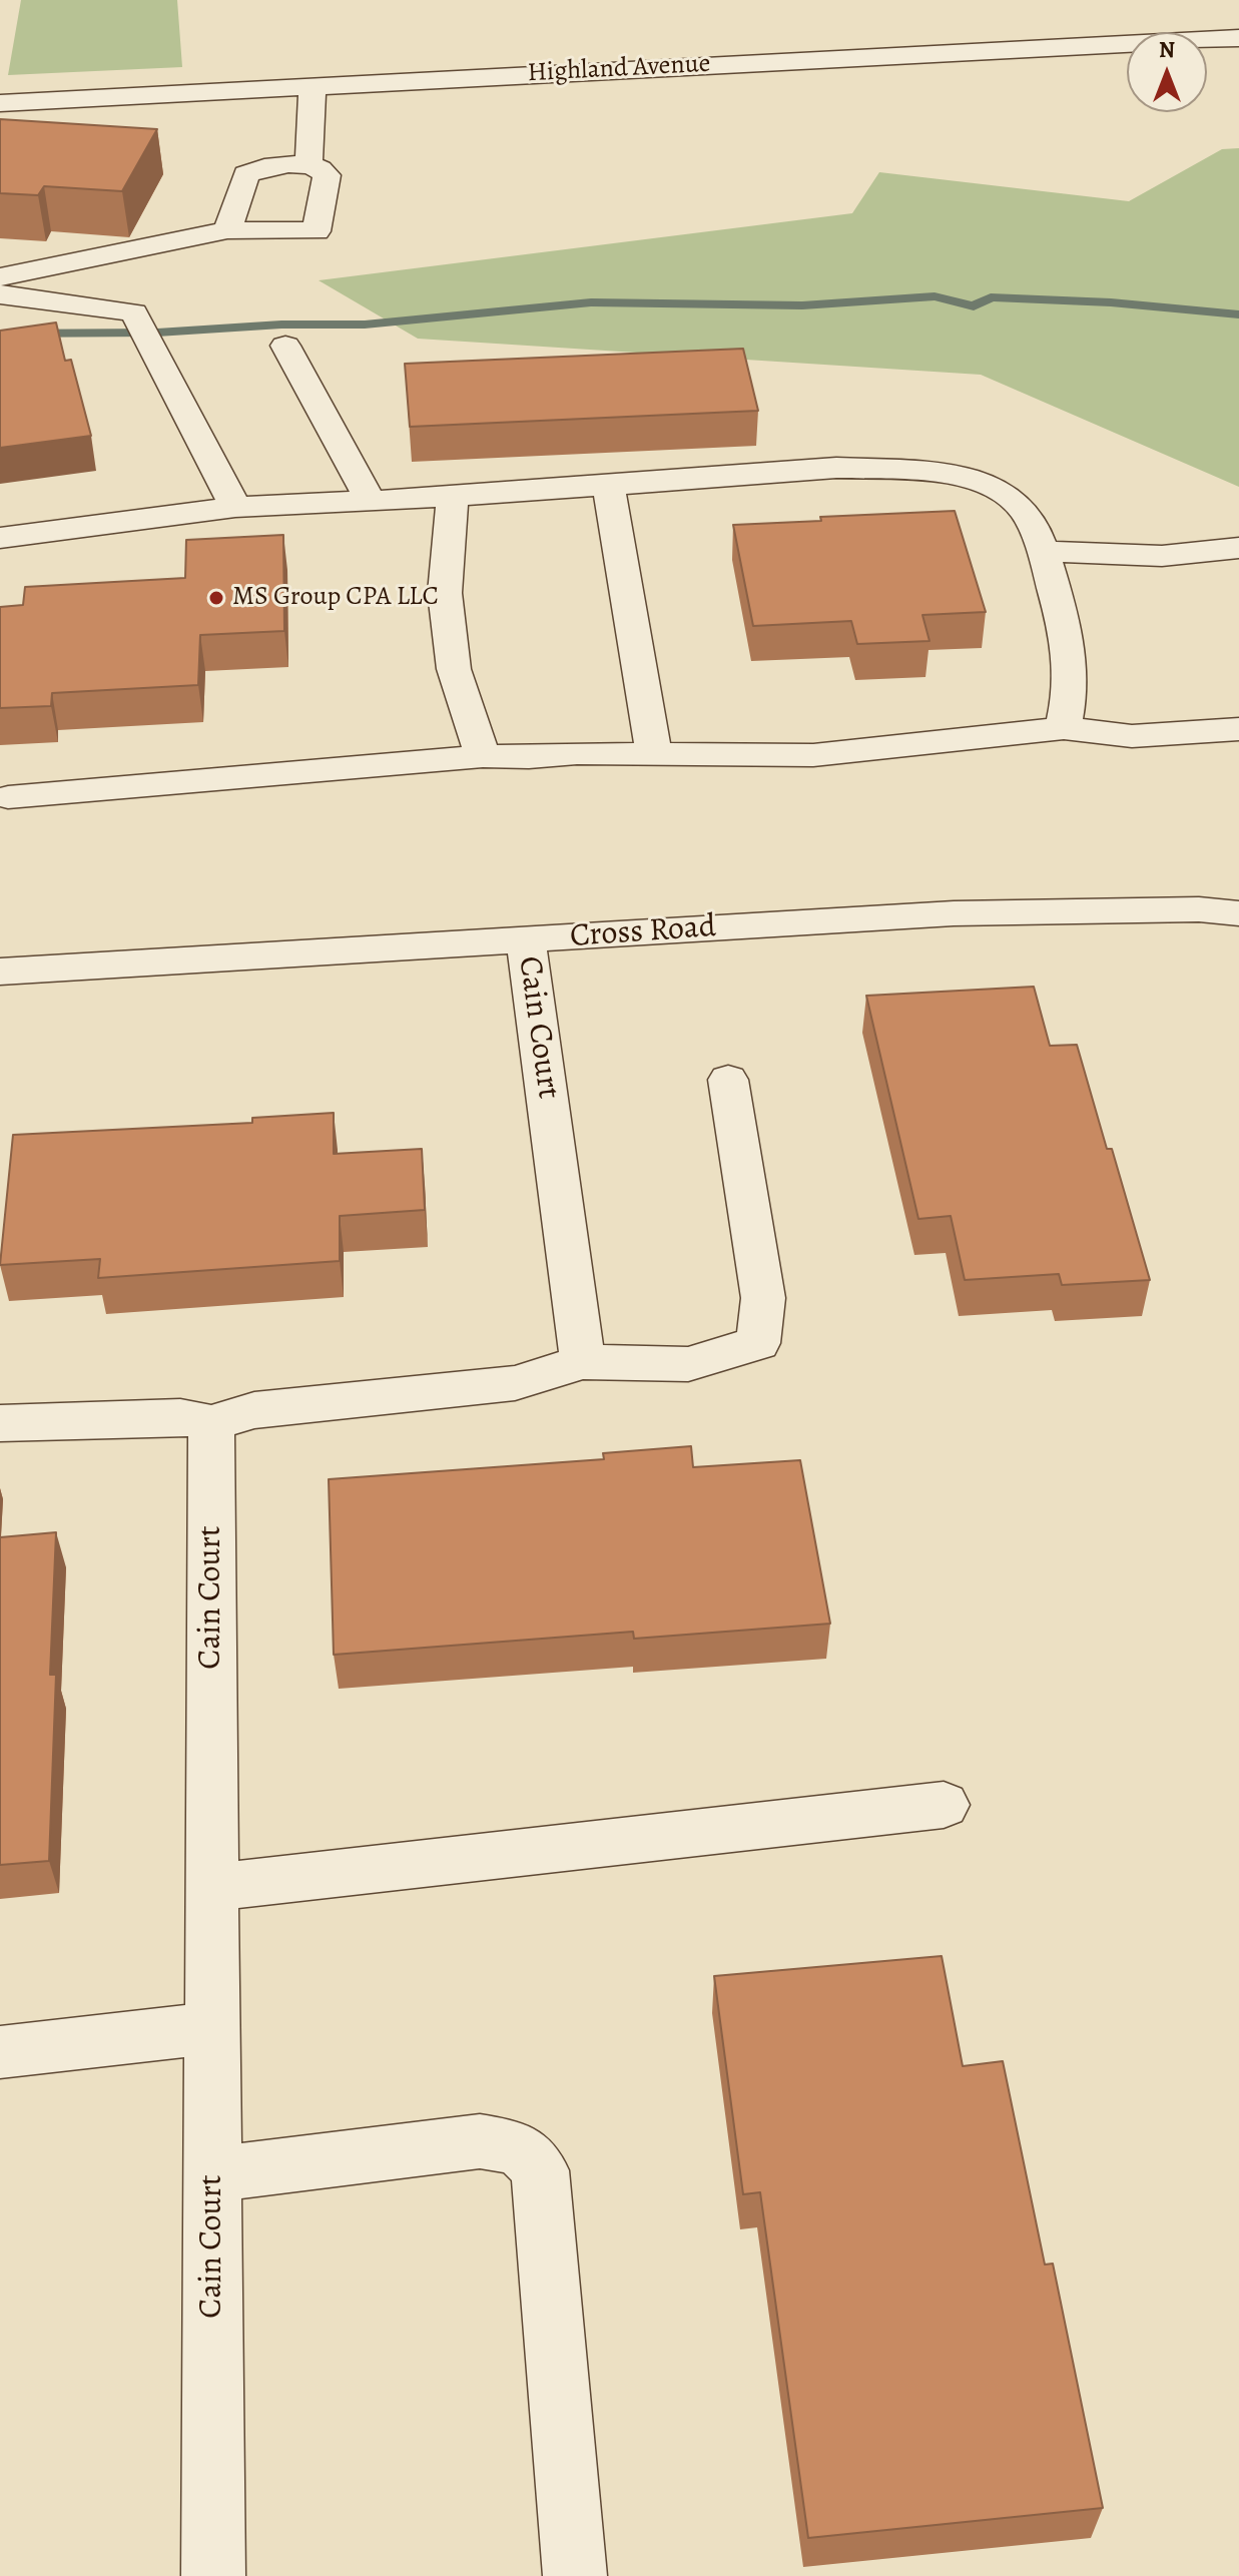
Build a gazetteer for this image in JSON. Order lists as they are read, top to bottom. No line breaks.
{"streets":{"street":["Highland Avenue","Cross Road","Cain Court"]},"crossings":[["Cross Road","Cain Court"]],"places":["MS Group CPA LLC"],"north":"top"}
